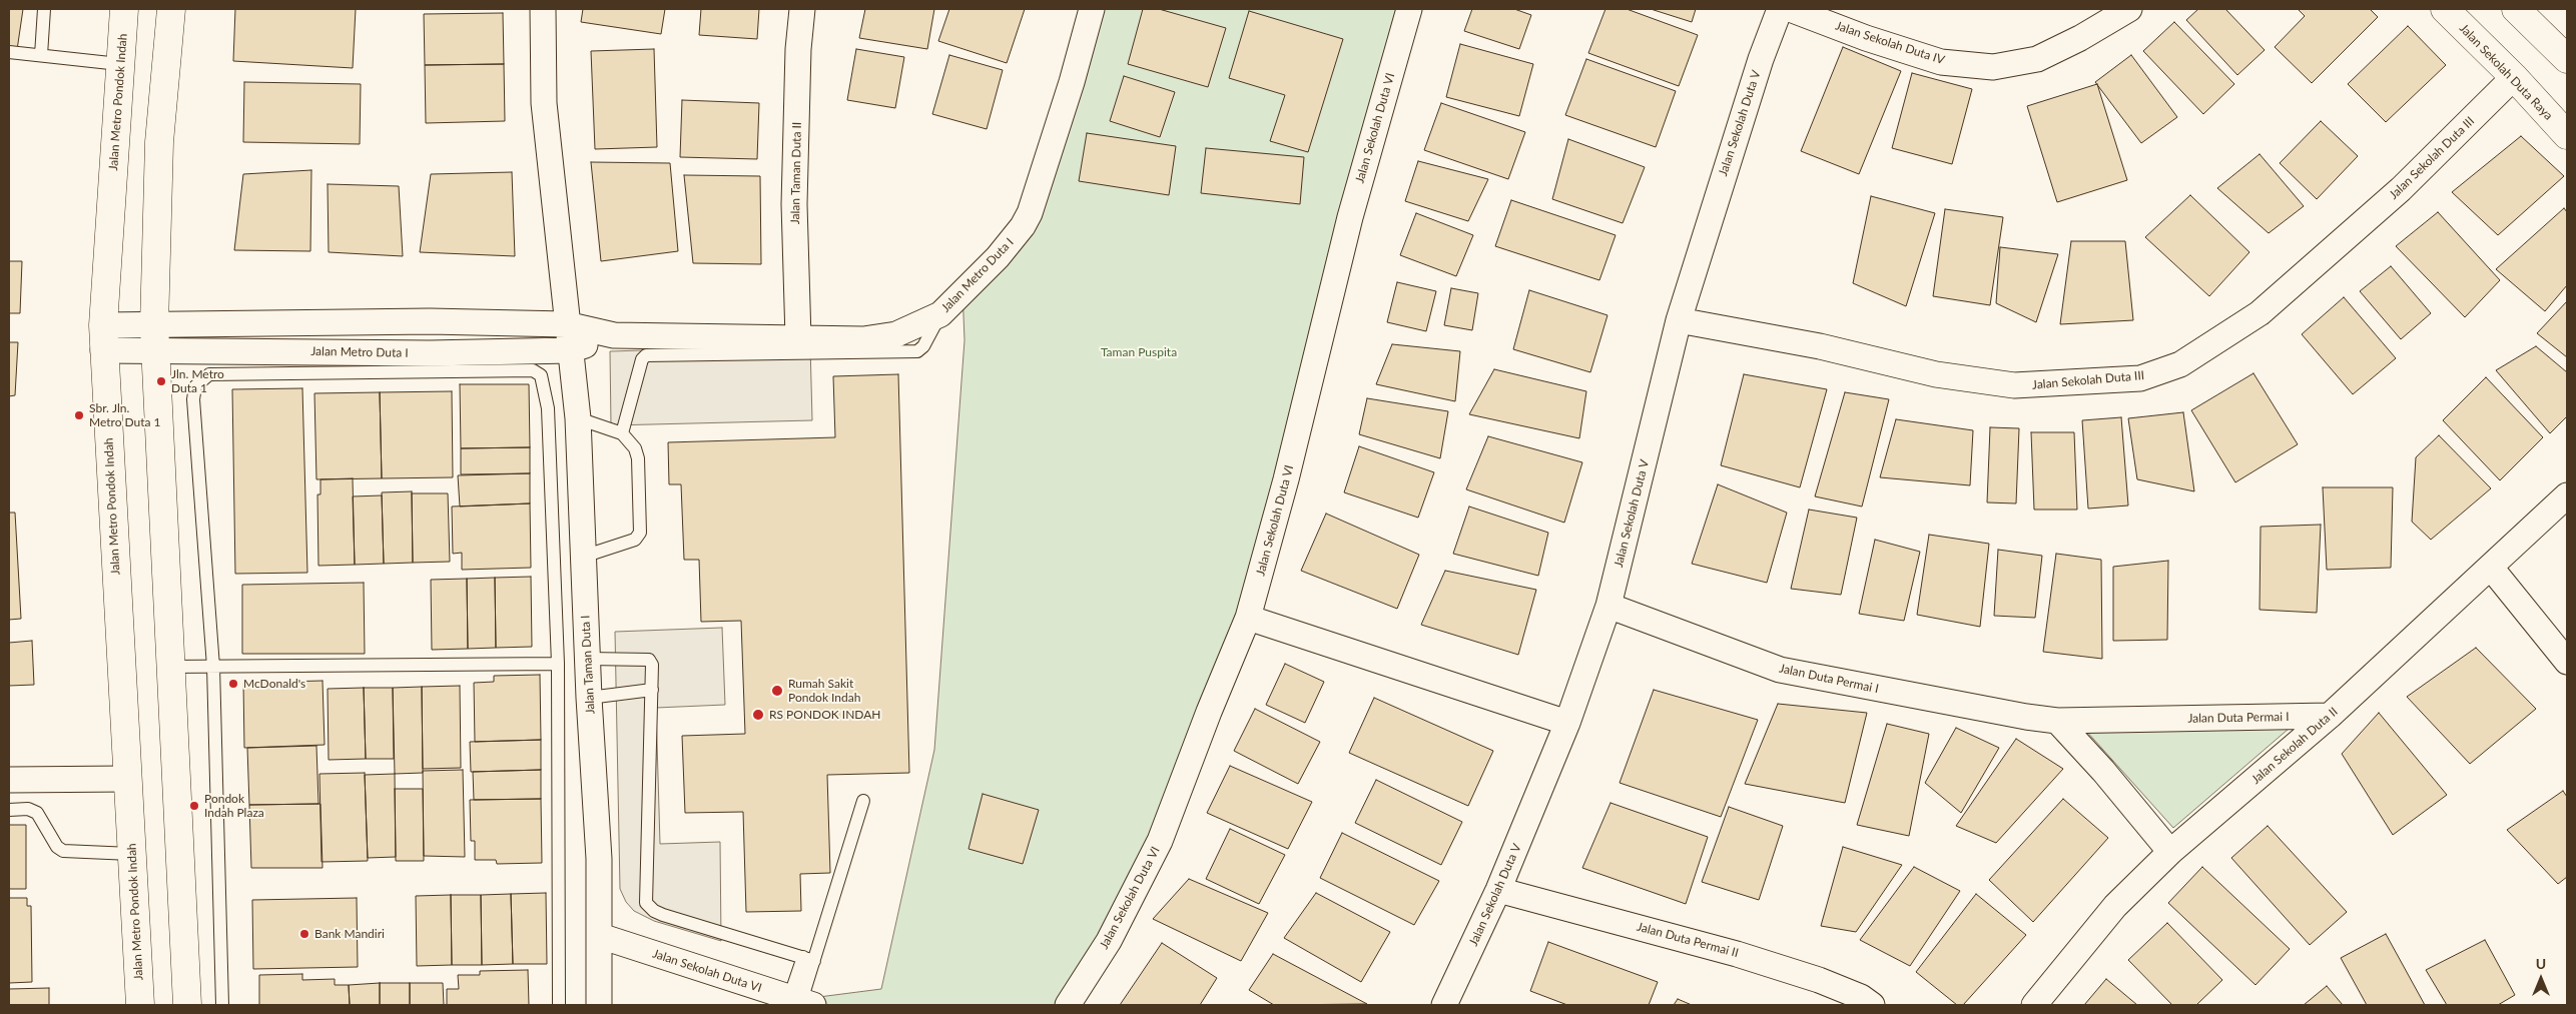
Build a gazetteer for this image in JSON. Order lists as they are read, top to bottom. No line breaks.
{"streets":{"main road":["Jalan Sekolah Duta Raya","Jalan Metro Pondok Indah"],"street":["Jalan Sekolah Duta IV","Jalan Sekolah Duta V","Jalan Sekolah Duta VI","Jalan Sekolah Duta III","Jalan Taman Duta II","Jalan Metro Duta I","Jalan Taman Duta I","Jalan Duta Permai I","Jalan Sekolah Duta II","Jalan Duta Permai II"]},"crossings":[["Jalan Sekolah Duta Raya","Jalan Sekolah Duta III"],["Jalan Metro Pondok Indah","Jalan Metro Duta I"],["Jalan Sekolah Duta V","Jalan Sekolah Duta III"],["Jalan Sekolah Duta V","Jalan Duta Permai I"],["Jalan Sekolah Duta V","Jalan Duta Permai II"],["Jalan Sekolah Duta VI","Jalan Taman Duta I"],["Jalan Taman Duta II","Jalan Metro Duta I"],["Jalan Metro Duta I","Jalan Taman Duta I"],["Jalan Duta Permai I","Jalan Sekolah Duta II"]],"parks":["Taman Puspita"],"places":["Jln. Metro Duta 1","Sbr. Jln. Metro Duta 1","McDonald's","Rumah Sakit Pondok Indah","RS PONDOK INDAH","Pondok Indah Plaza","Bank Mandiri"],"north":"top"}
